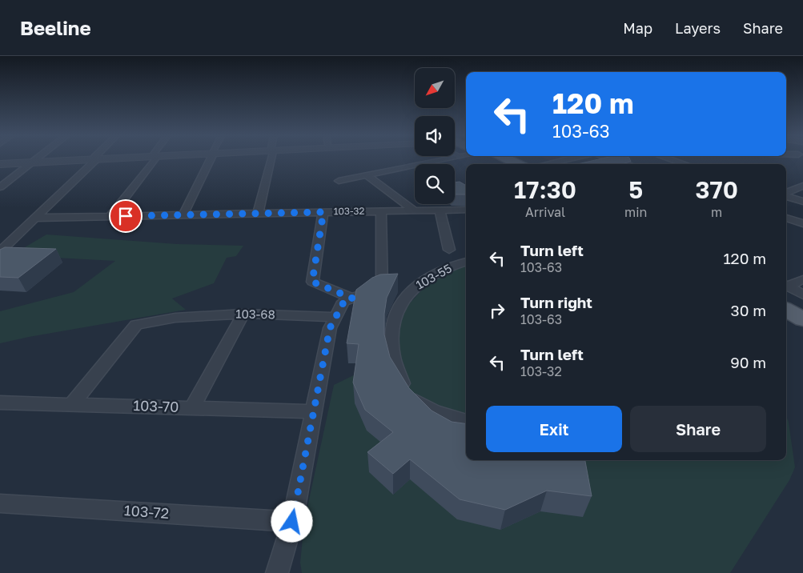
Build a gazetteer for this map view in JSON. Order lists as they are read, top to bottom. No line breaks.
{"streets":{"street":["103-32","103-55","103-68","103-70","103-72"]},"crossings":[["103-68","103-70"]],"north":"bottom left","page":{"header":"Beeline","nav":["Map","Layers","Share"],"turn":["120 m","103-63"],"eta":["17:30","Arrival","5","min","370","m"],"list":[{"name":"Turn left","note":"103-63","value":"120 m"},{"name":"Turn right","note":"103-63","value":"30 m"},{"name":"Turn left","note":"103-32","value":"90 m"}],"buttons":["Exit","Share"]}}
